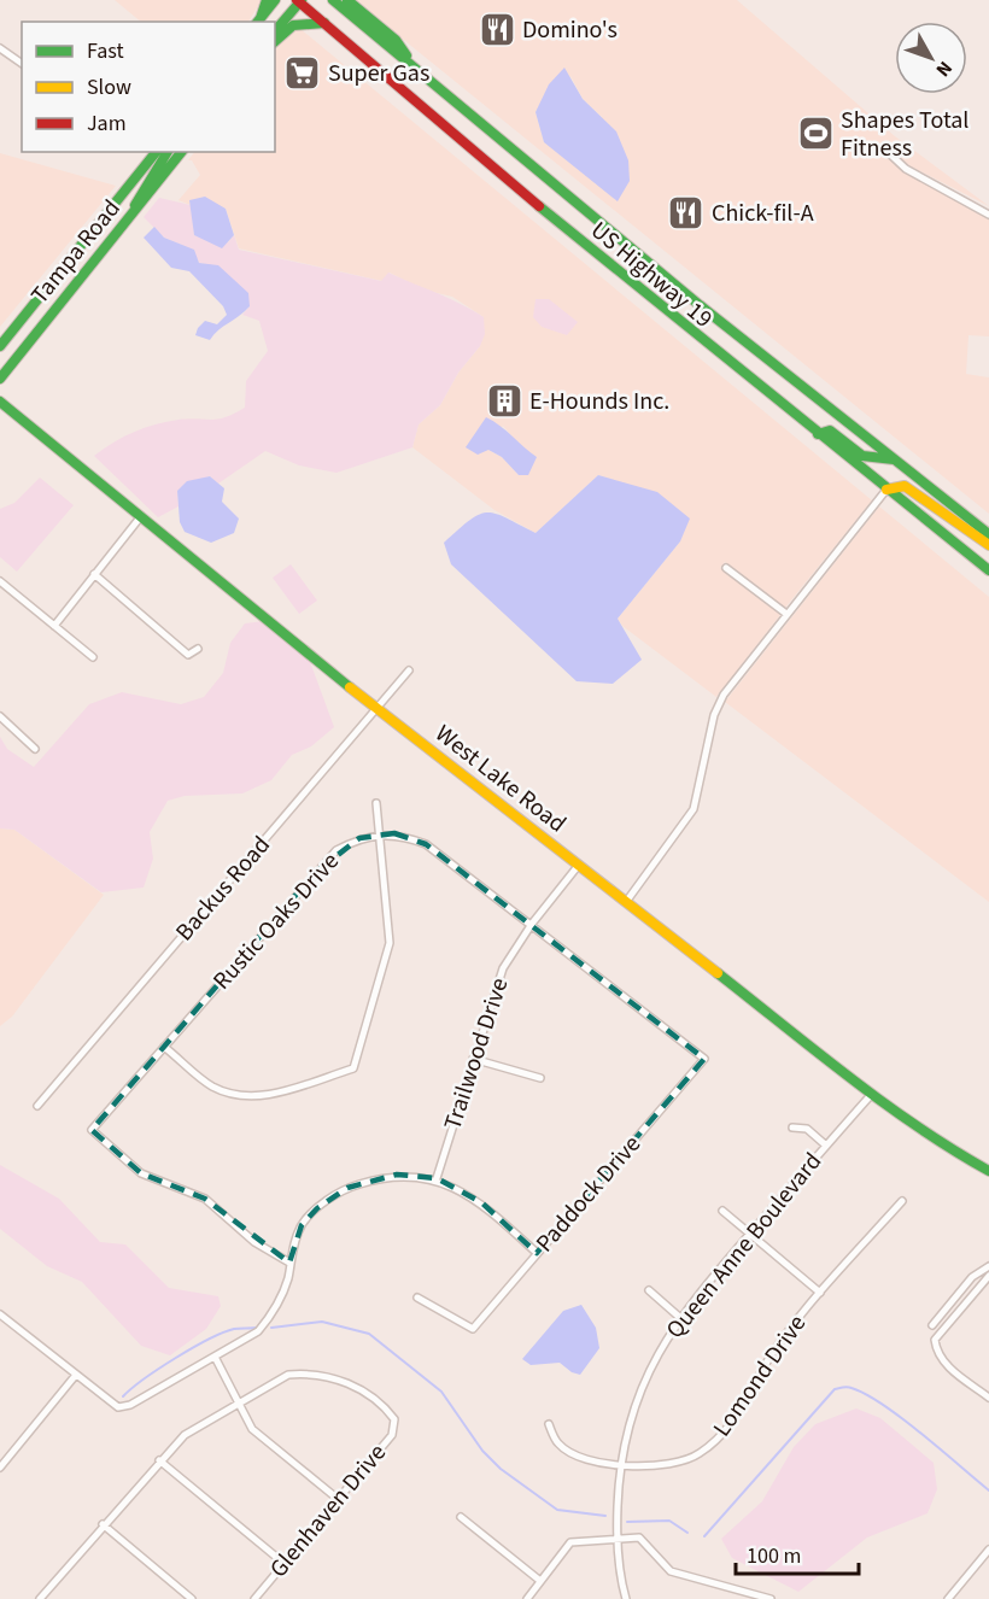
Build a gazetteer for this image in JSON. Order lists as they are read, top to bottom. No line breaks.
{"streets":{"main road":["Tampa Road","US Highway 19","West Lake Road"],"street":["Backus Road","Rustic Oaks Drive","Trailwood Drive","Paddock Drive","Queen Anne Boulevard","Lomond Drive","Glenhaven Drive"]},"crossings":[["West Lake Road","Backus Road"],["West Lake Road","Trailwood Drive"],["West Lake Road","Queen Anne Boulevard"],["Rustic Oaks Drive","Trailwood Drive"],["Rustic Oaks Drive","Paddock Drive"],["Queen Anne Boulevard","Lomond Drive"]],"places":{"restaurant":["Domino's","Chick-fil-A"],"supermarket":["Super Gas"],"sports":["Shapes Total Fitness"],"building":["E-Hounds Inc."]},"legend":["Fast","Slow","Jam"],"scale_bar":"100 m","north":"bottom right"}
